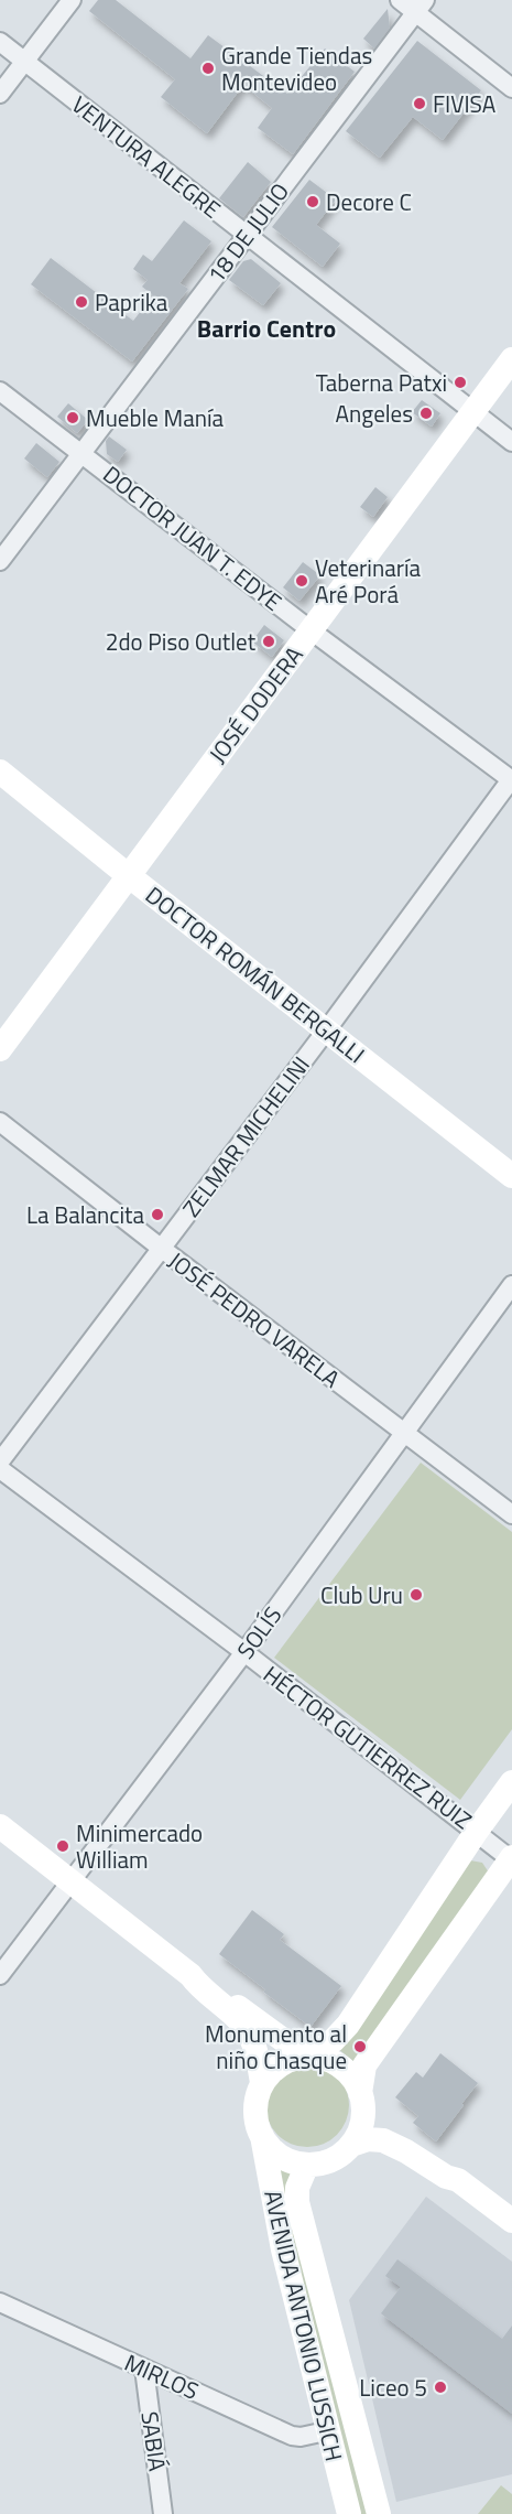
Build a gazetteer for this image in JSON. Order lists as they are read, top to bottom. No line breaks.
{"streets":{"street":["VENTURA ALEGRE","18 DE JULIO","DOCTOR JUAN T. EDYE","JOSÉ DODERA","DOCTOR ROMÁN BERGALLI","ZELMAR MICHELINI","JOSÉ PEDRO VARELA","SOLÍS","HÉCTOR GUTIERREZ RUIZ","AVENIDA ANTONIO LUSSICH","MIRLOS","SABIÁ"]},"crossings":[["VENTURA ALEGRE","18 DE JULIO"],["VENTURA ALEGRE","JOSÉ DODERA"],["18 DE JULIO","DOCTOR JUAN T. EDYE"],["DOCTOR JUAN T. EDYE","JOSÉ DODERA"],["DOCTOR JUAN T. EDYE","ZELMAR MICHELINI"],["JOSÉ DODERA","DOCTOR ROMÁN BERGALLI"],["DOCTOR ROMÁN BERGALLI","ZELMAR MICHELINI"],["ZELMAR MICHELINI","JOSÉ PEDRO VARELA"],["JOSÉ PEDRO VARELA","SOLÍS"],["SOLÍS","HÉCTOR GUTIERREZ RUIZ"],["AVENIDA ANTONIO LUSSICH","MIRLOS"],["MIRLOS","SABIÁ"]],"districts":["Barrio Centro"],"places":["Grande Tiendas Montevideo","FIVISA","Decore C","Paprika","Taberna Patxi","Angeles","Mueble Manía","Veterinaría Aré Porá","2do Piso Outlet","La Balancita","Club Uru","Minimercado William","Monumento al niño Chasque","Liceo 5"]}
